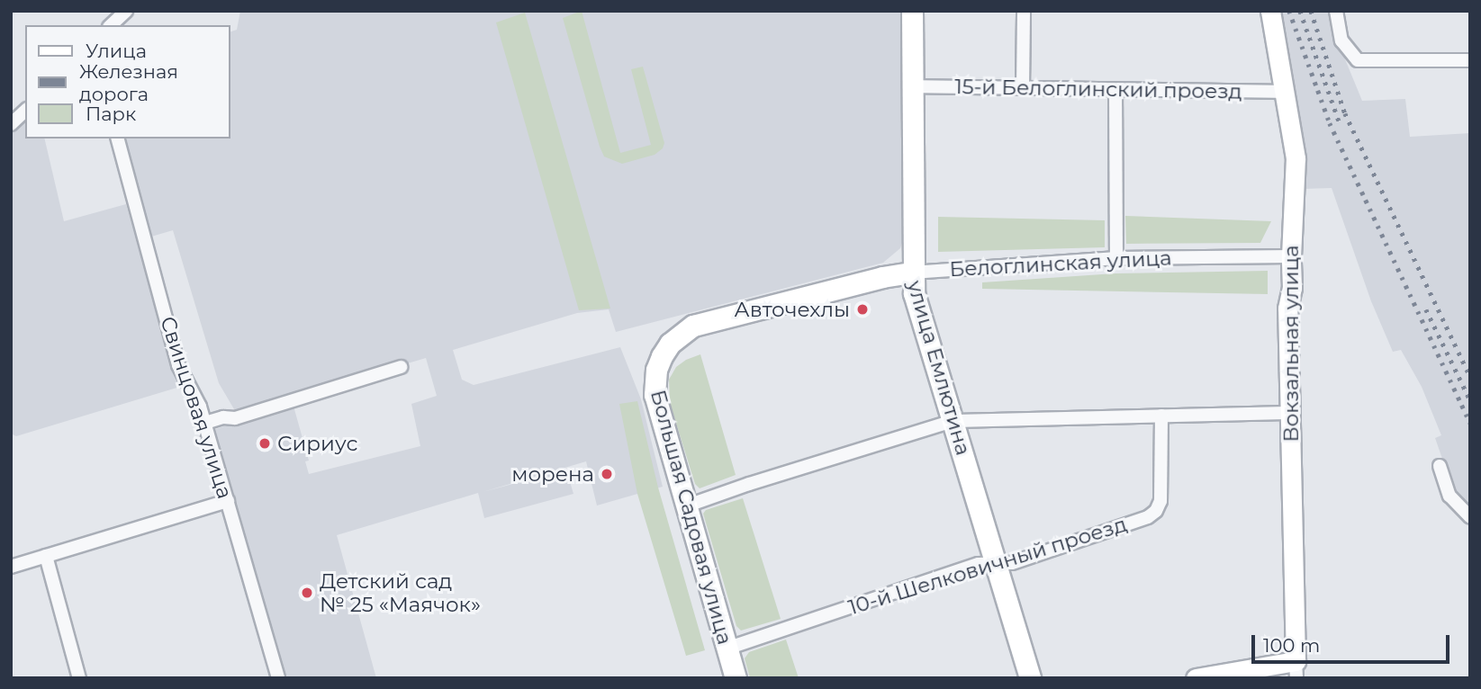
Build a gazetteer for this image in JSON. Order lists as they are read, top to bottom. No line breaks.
{"streets":{"main road":["Белоглинская улица","улица Емлютина","Большая Садовая улица"],"street":["15-й Белоглинский проезд","Вокзальная улица","Свинцовая улица","10-й Шелковичный проезд"]},"crossings":[["15-й Белоглинский проезд","Вокзальная улица"],["15-й Белоглинский проезд","улица Емлютина"],["Белоглинская улица","Вокзальная улица"],["Белоглинская улица","улица Емлютина"],["Белоглинская улица","Большая Садовая улица"],["улица Емлютина","10-й Шелковичный проезд"],["Большая Садовая улица","10-й Шелковичный проезд"]],"places":["Авточехлы","Сириус","морена","Детский сад № 25 «Маячок»"],"legend":["Улица","Железная дорога","Парк"],"scale_bar":"100 m"}
